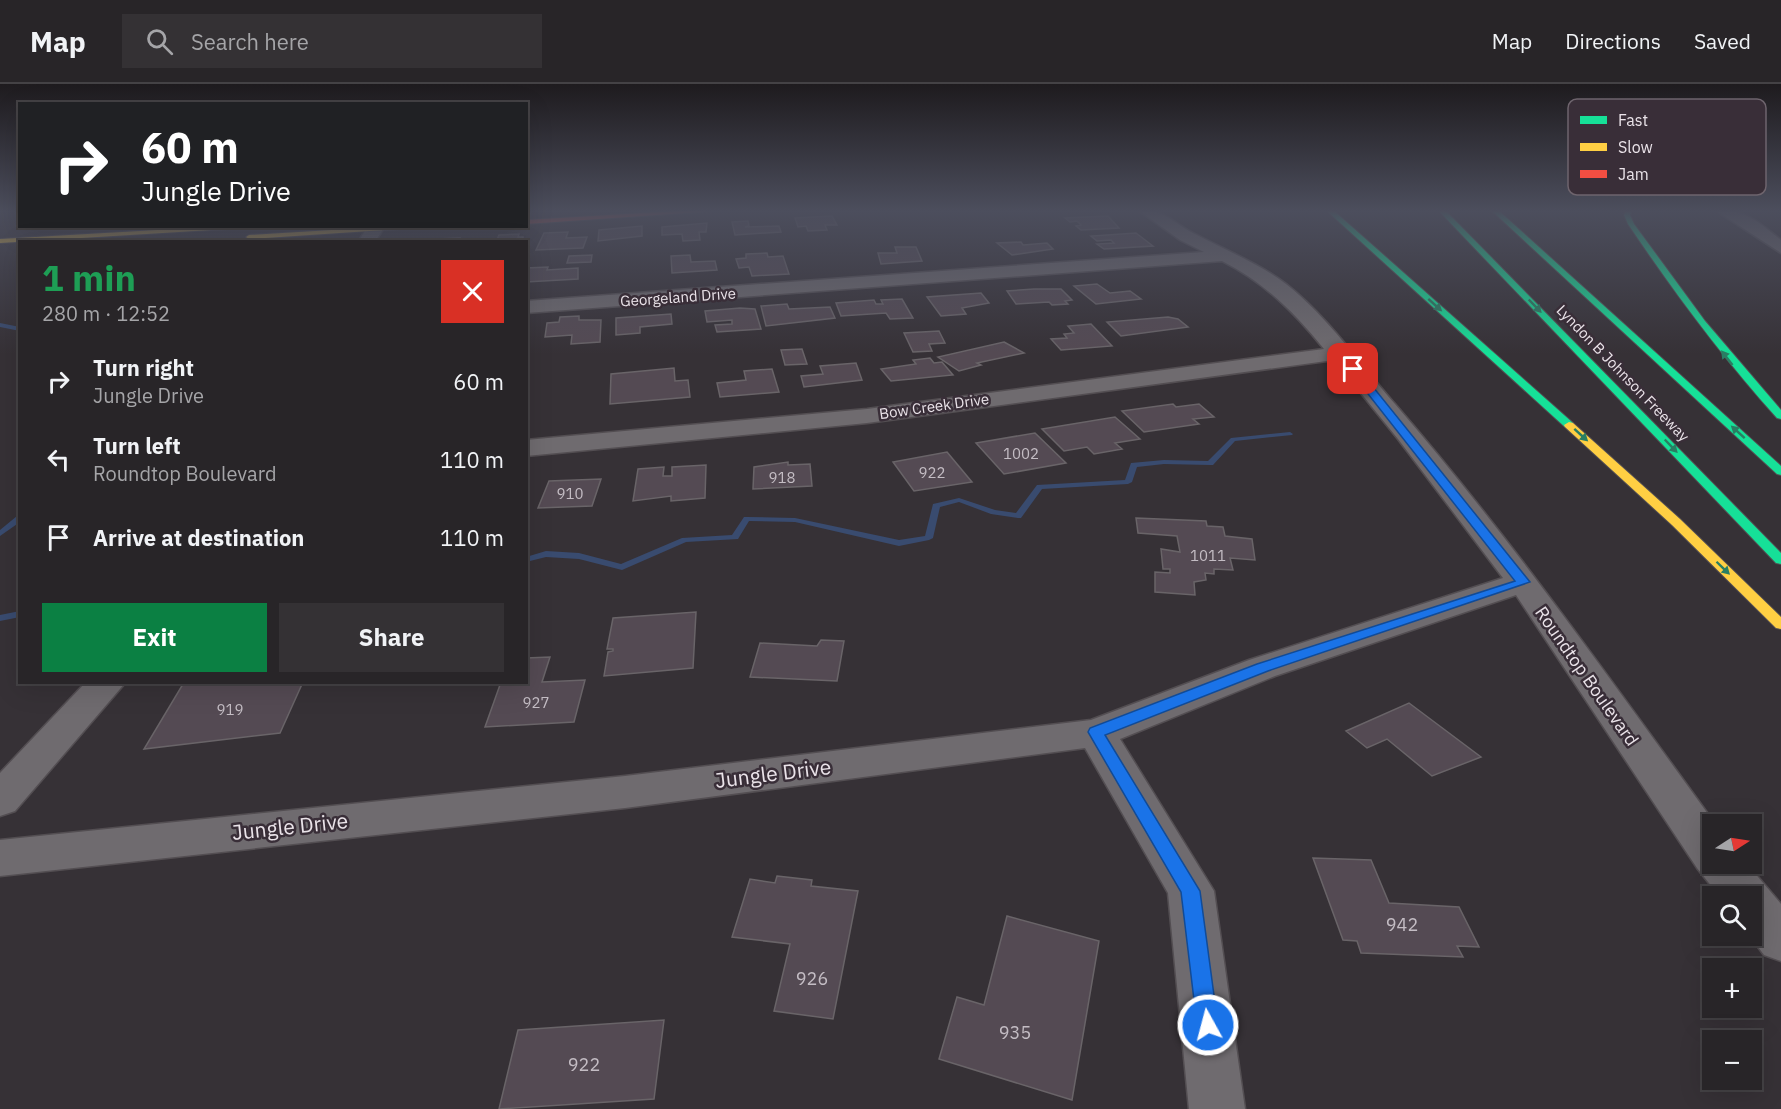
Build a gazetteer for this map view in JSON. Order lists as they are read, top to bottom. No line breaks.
{"streets":{"main road":["Lyndon B Johnson Freeway"],"street":["Georgeland Drive","Bow Creek Drive","Roundtop Boulevard","Jungle Drive"]},"crossings":[["Bow Creek Drive","Roundtop Boulevard"],["Roundtop Boulevard","Jungle Drive"]],"house_numbers":["1002","922","918","910","1011","927","919","942","926","935","922"],"legend":["Fast","Slow","Jam"],"north":"right","page":{"header":"Map","search":"Search here","nav":["Map","Directions","Saved"],"turn":["60 m","Jungle Drive"],"heading":["1 min","280 m · 12:52"],"list":[{"name":"Turn right","note":"Jungle Drive","value":"60 m"},{"name":"Turn left","note":"Roundtop Boulevard","value":"110 m"},{"name":"Arrive at destination","value":"110 m"}],"buttons":["Exit","Share"],"map_buttons":["+","−"]}}
